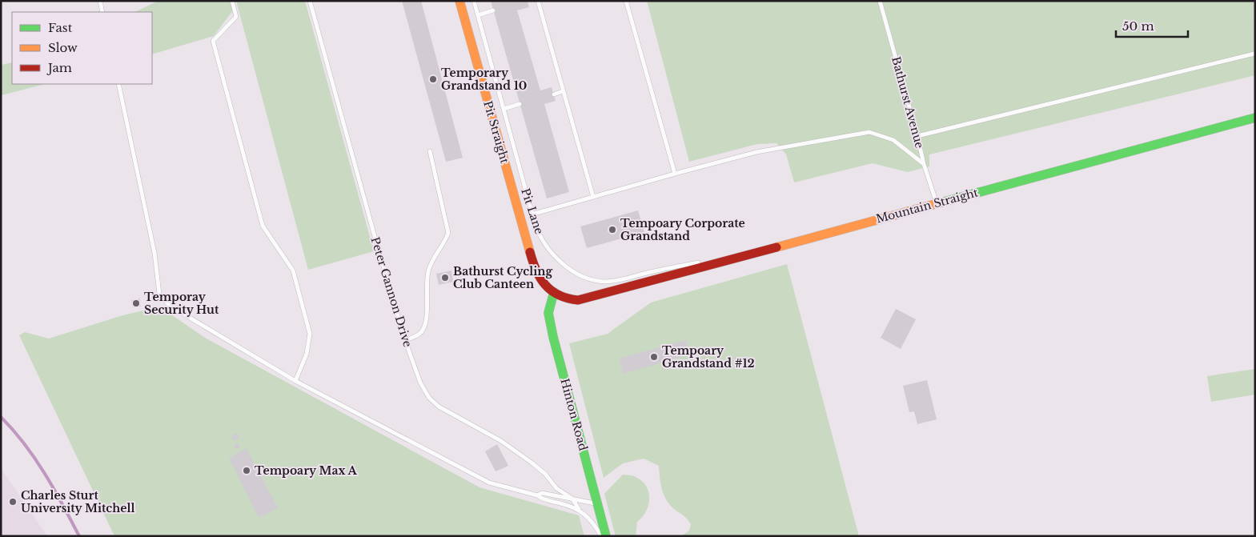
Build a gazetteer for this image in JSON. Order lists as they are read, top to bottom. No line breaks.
{"streets":{"street":["Pit Straight","Mountain Straight","Hinton Road"],"lane":["Bathurst Avenue","Pit Lane","Peter Gannon Drive"]},"crossings":[["Bathurst Avenue","Mountain Straight"],["Pit Straight","Mountain Straight"],["Pit Straight","Hinton Road"],["Mountain Straight","Pit Lane"],["Mountain Straight","Hinton Road"]],"places":["Temporary Grandstand 10","Tempoary Corporate Grandstand","Bathurst Cycling Club Canteen","Temporay Security Hut","Tempoary Grandstand #12","Tempoary Max A","Charles Sturt University Mitchell"],"legend":["Fast","Slow","Jam"],"scale_bar":"50 m"}
